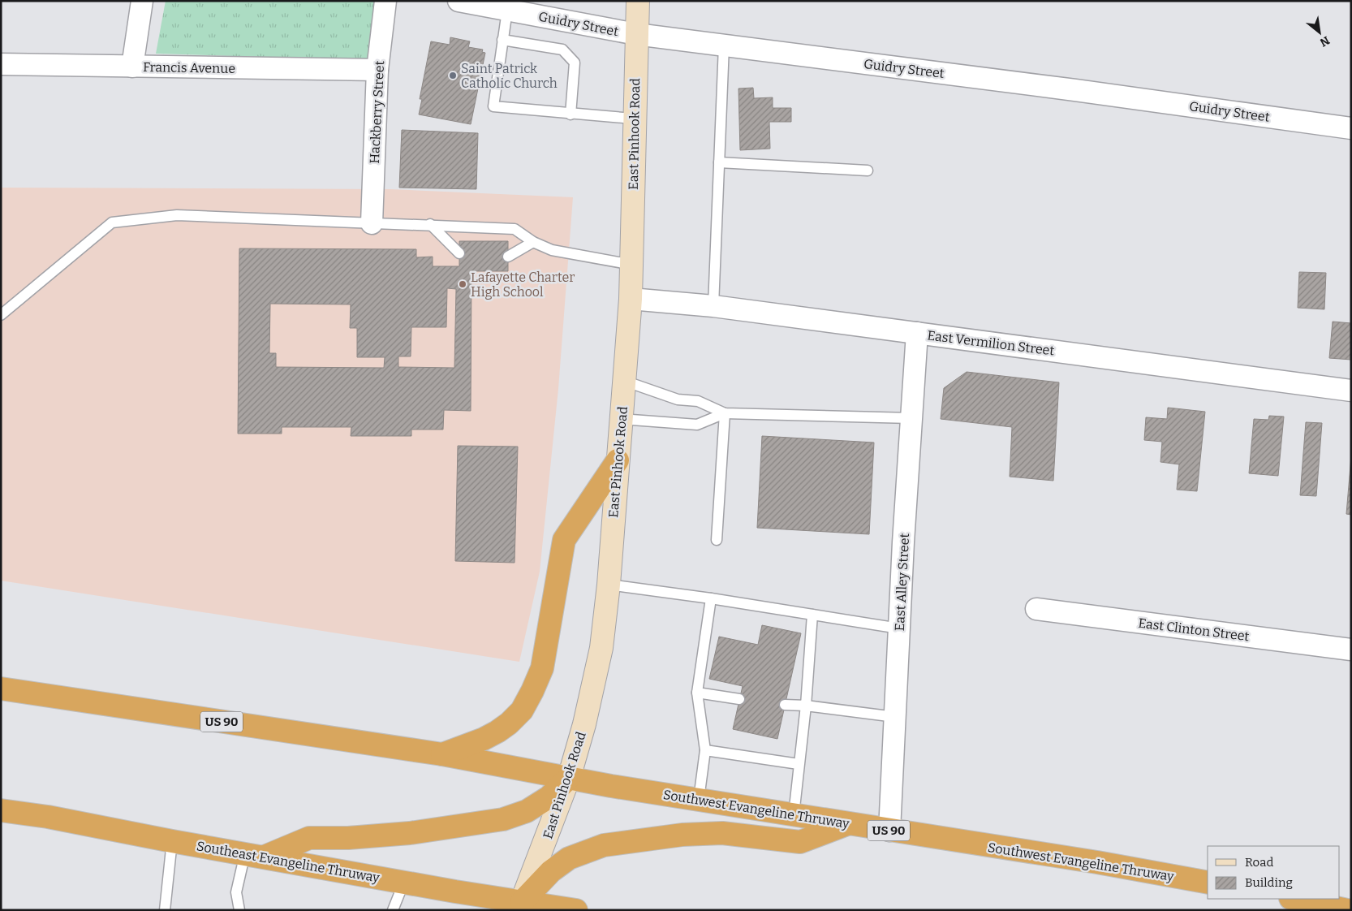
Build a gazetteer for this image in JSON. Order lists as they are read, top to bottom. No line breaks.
{"streets":{"highway":["US 90","Southwest Evangeline Thruway","Southeast Evangeline Thruway"],"main road":["East Pinhook Road"],"street":["Guidry Street","Francis Avenue","Hackberry Street","East Vermilion Street","East Alley Street","East Clinton Street"]},"crossings":[["Guidry Street","East Pinhook Road"],["Francis Avenue","Hackberry Street"],["East Pinhook Road","East Vermilion Street"],["East Pinhook Road","US 90"],["East Pinhook Road","Southwest Evangeline Thruway"],["East Pinhook Road","Southeast Evangeline Thruway"],["East Vermilion Street","East Alley Street"],["East Alley Street","Southwest Evangeline Thruway"],["US 90","Southwest Evangeline Thruway"]],"places":["Saint Patrick Catholic Church","Lafayette Charter High School"],"legend":["Road","Building"],"north":"bottom right"}
